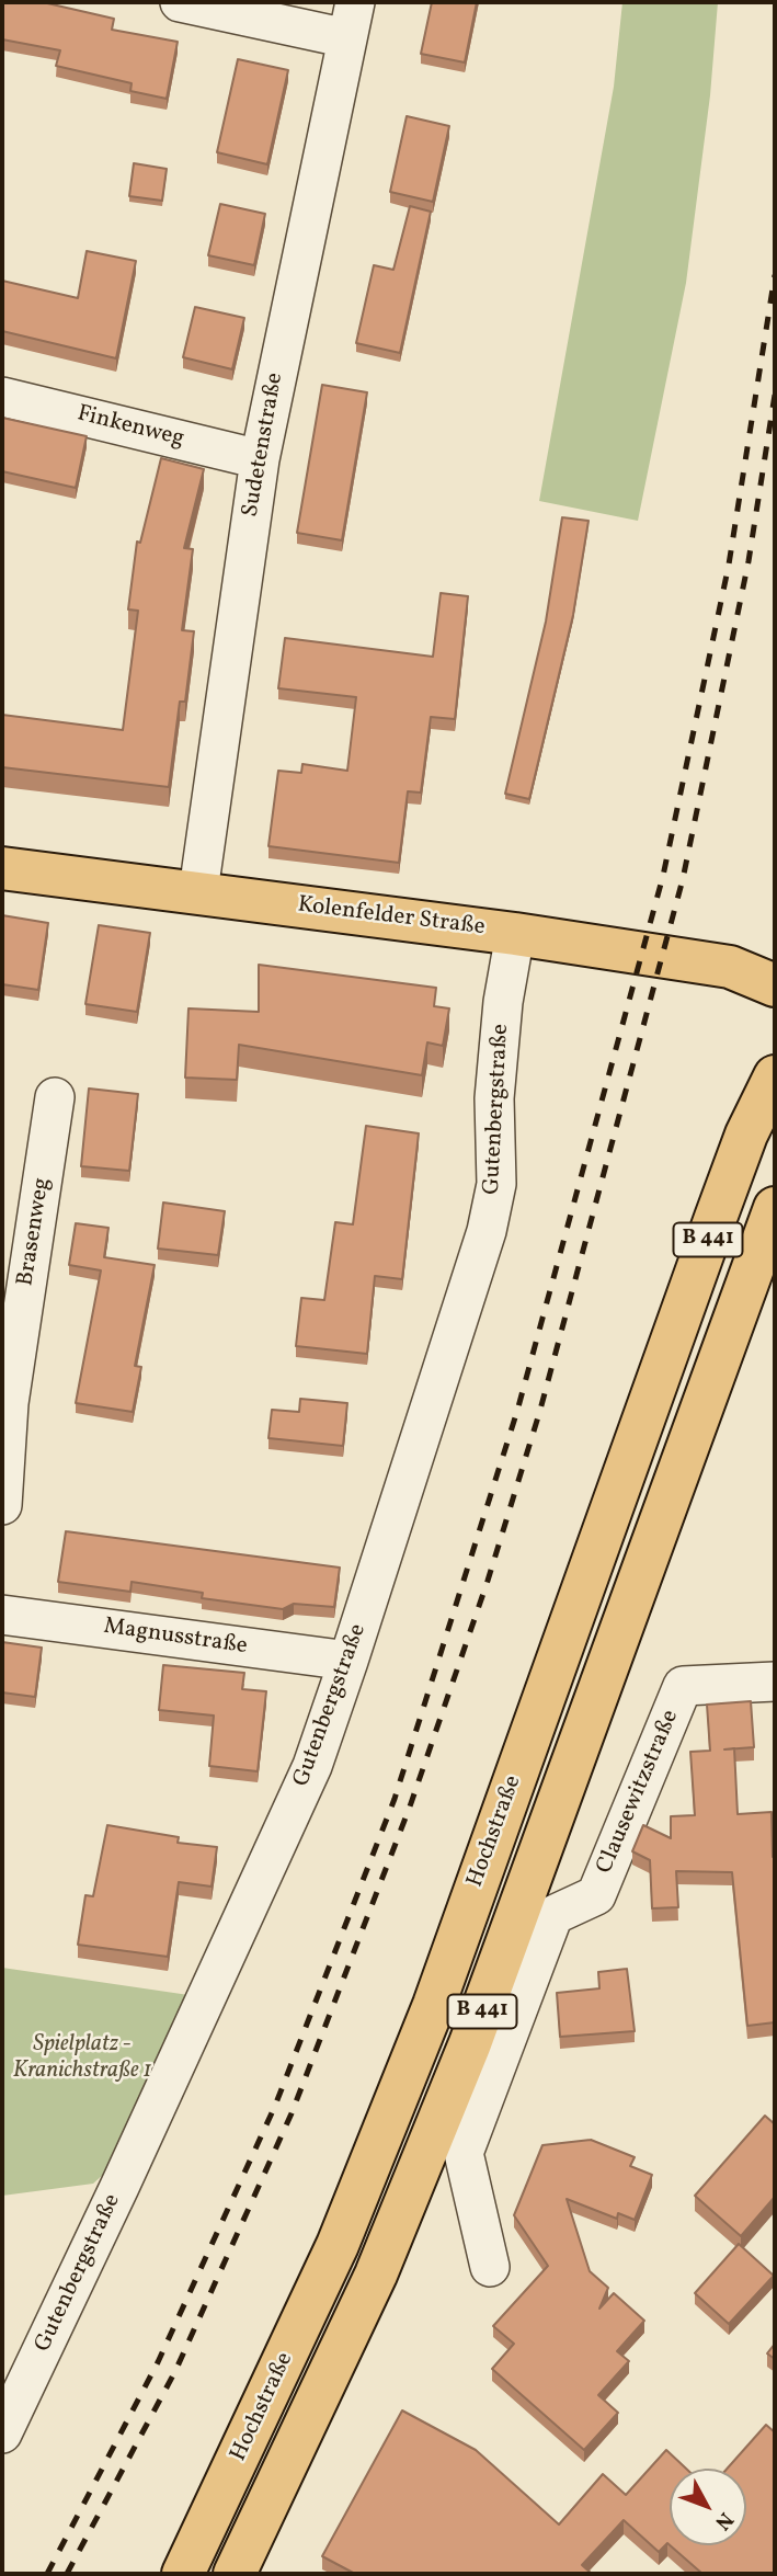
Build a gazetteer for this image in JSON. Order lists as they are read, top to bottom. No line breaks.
{"streets":{"main road":["Kolenfelder Straße","B 441","Hochstraße"],"street":["Finkenweg","Sudetenstraße","Gutenbergstraße","Brasenweg","Magnusstraße","Clausewitzstraße"]},"crossings":[["Finkenweg","Sudetenstraße"],["Sudetenstraße","Kolenfelder Straße"],["Kolenfelder Straße","Gutenbergstraße"],["Gutenbergstraße","Magnusstraße"]],"parks":["Spielplatz - Kranichstraße 1"],"north":"bottom right"}
